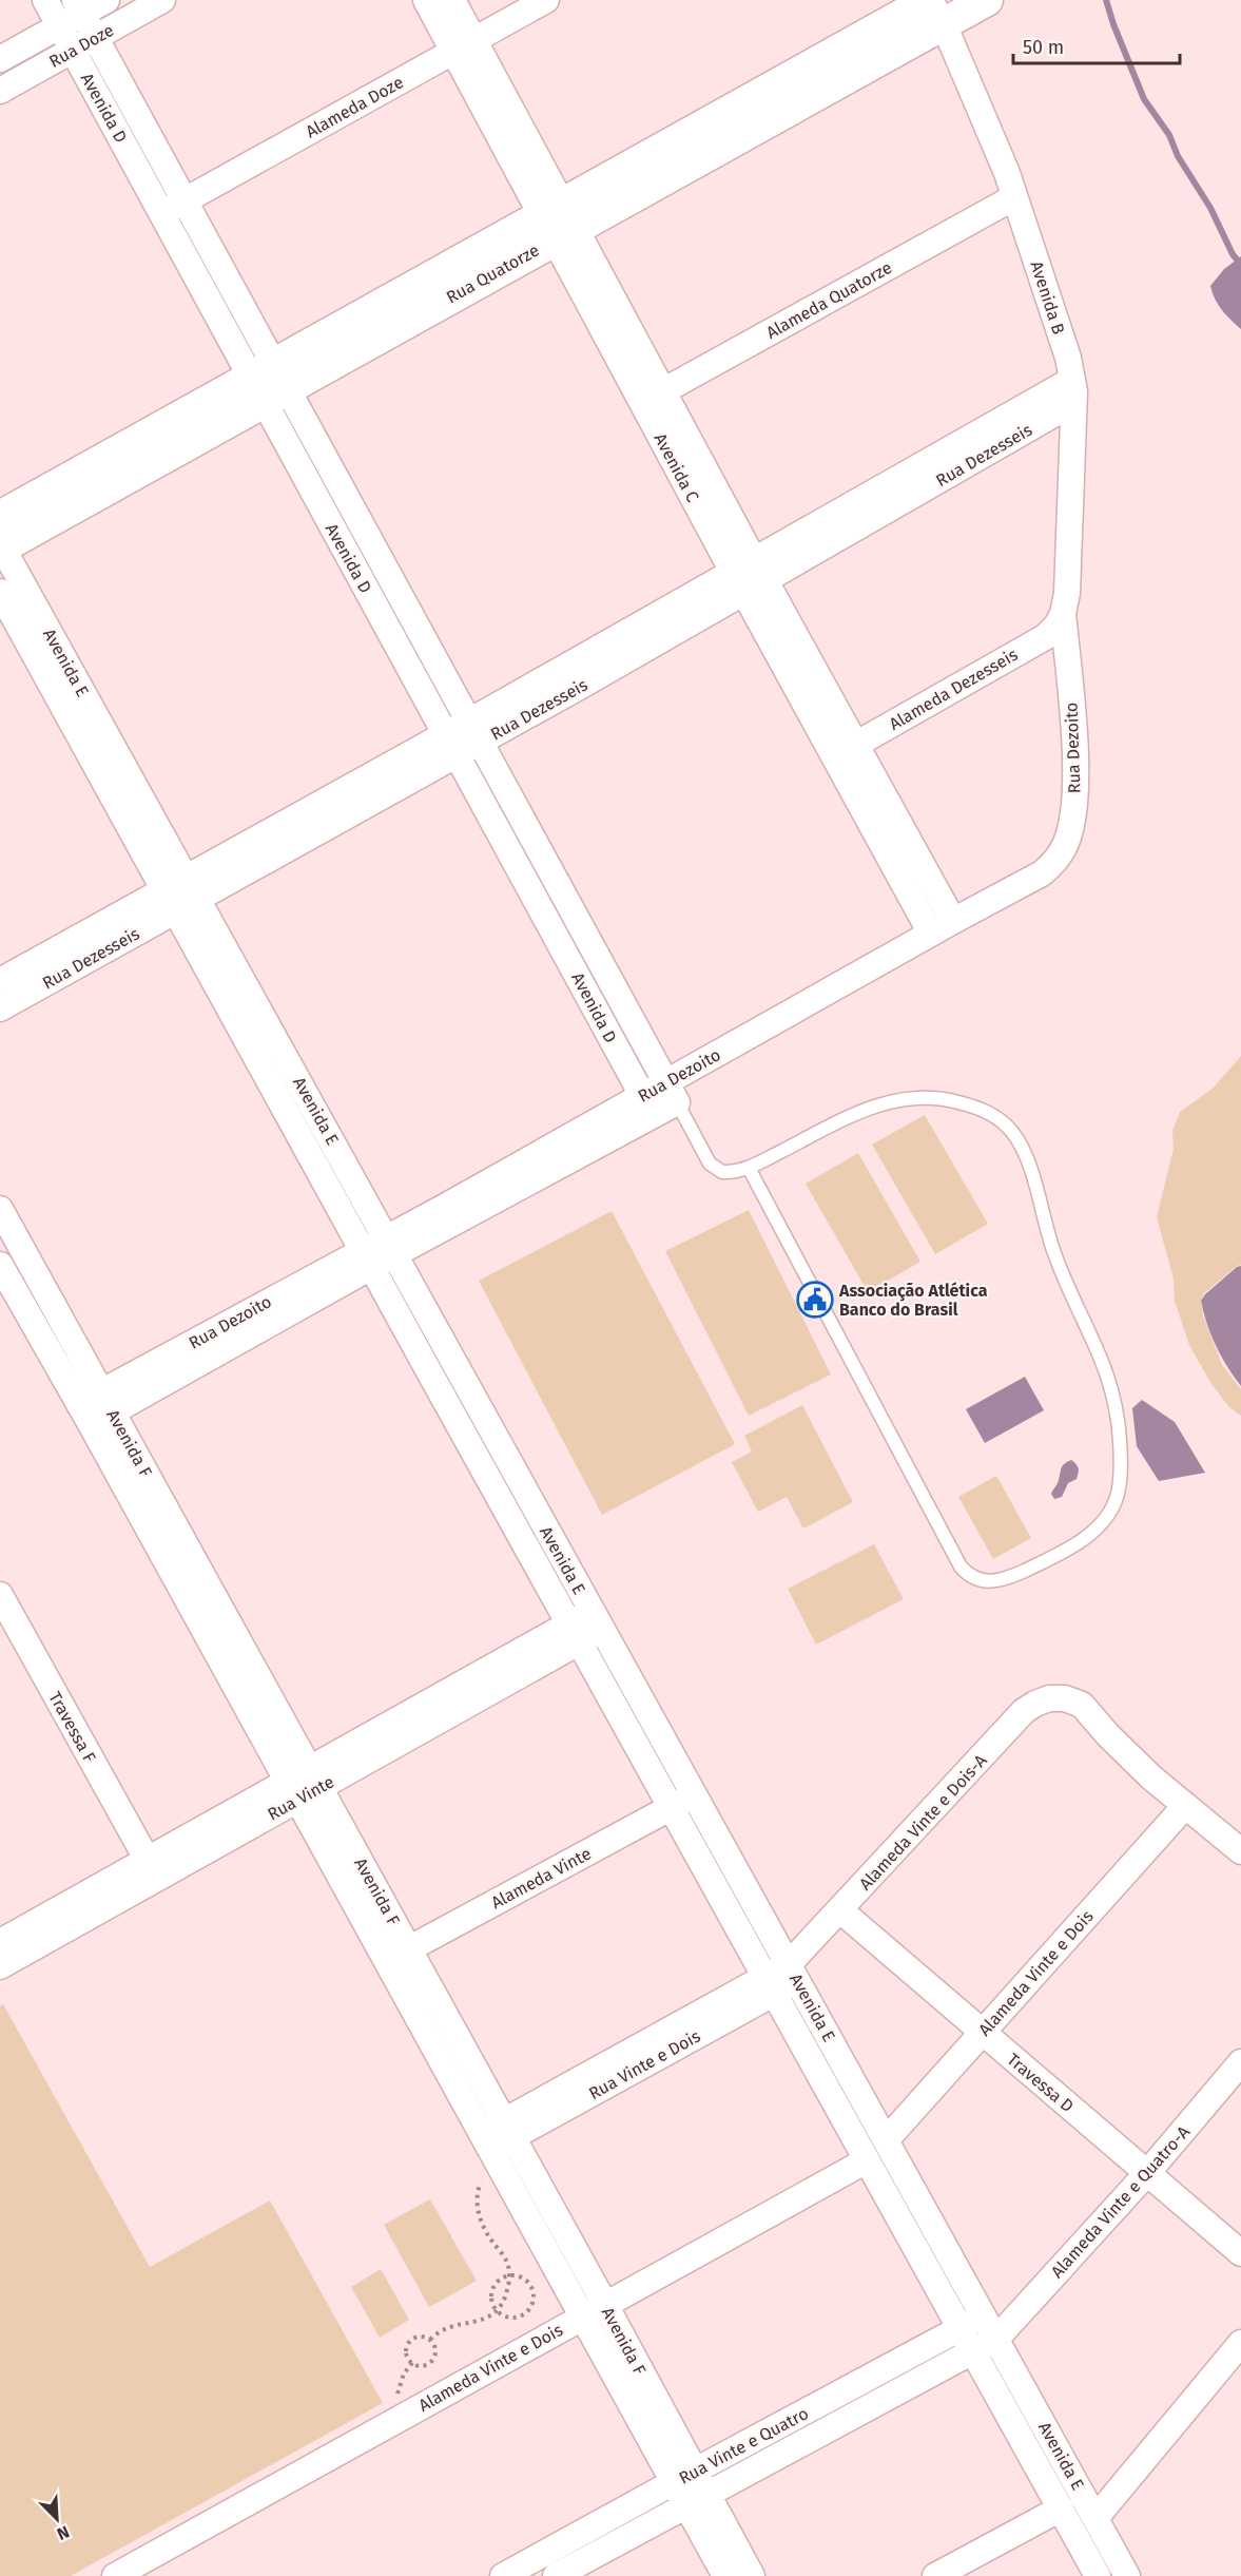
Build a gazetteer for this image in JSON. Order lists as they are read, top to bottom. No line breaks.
{"streets":{"street":["Rua Doze","Alameda Doze","Avenida D","Rua Quatorze","Avenida B","Alameda Quatorze","Rua Dezesseis","Avenida C","Avenida E","Alameda Dezesseis","Rua Dezoito","Avenida F","Travessa F","Rua Vinte","Alameda Vinte e Dois-A","Alameda Vinte","Alameda Vinte e Dois","Rua Vinte e Dois","Travessa D","Alameda Vinte e Quatro-A","Rua Vinte e Quatro"]},"crossings":[["Rua Doze","Avenida D"],["Alameda Doze","Avenida D"],["Alameda Doze","Avenida C"],["Avenida D","Rua Quatorze"],["Avenida D","Rua Dezesseis"],["Avenida D","Rua Dezoito"],["Rua Quatorze","Avenida B"],["Rua Quatorze","Avenida C"],["Rua Quatorze","Avenida E"],["Avenida B","Alameda Quatorze"],["Avenida B","Rua Dezesseis"],["Avenida B","Alameda Dezesseis"],["Avenida B","Rua Dezoito"],["Alameda Quatorze","Avenida C"],["Rua Dezesseis","Avenida C"],["Rua Dezesseis","Avenida E"],["Avenida C","Alameda Dezesseis"],["Avenida C","Rua Dezoito"],["Avenida E","Rua Dezoito"],["Avenida E","Rua Vinte"],["Avenida E","Alameda Vinte e Dois-A"],["Avenida E","Alameda Vinte"],["Avenida E","Alameda Vinte e Dois"],["Avenida E","Rua Vinte e Dois"],["Avenida E","Alameda Vinte e Quatro-A"],["Avenida E","Rua Vinte e Quatro"],["Alameda Dezesseis","Rua Dezoito"],["Rua Dezoito","Avenida F"],["Avenida F","Rua Vinte"],["Avenida F","Alameda Vinte"],["Avenida F","Alameda Vinte e Dois"],["Avenida F","Rua Vinte e Dois"],["Avenida F","Rua Vinte e Quatro"],["Travessa F","Rua Vinte"],["Alameda Vinte e Dois-A","Alameda Vinte e Dois"],["Alameda Vinte e Dois-A","Rua Vinte e Dois"],["Alameda Vinte e Dois-A","Travessa D"],["Alameda Vinte e Dois","Travessa D"],["Travessa D","Alameda Vinte e Quatro-A"],["Alameda Vinte e Quatro-A","Rua Vinte e Quatro"]],"places":{"public building":["Associação Atlética Banco do Brasil"]},"scale_bar":"50 m","north":"bottom right"}
